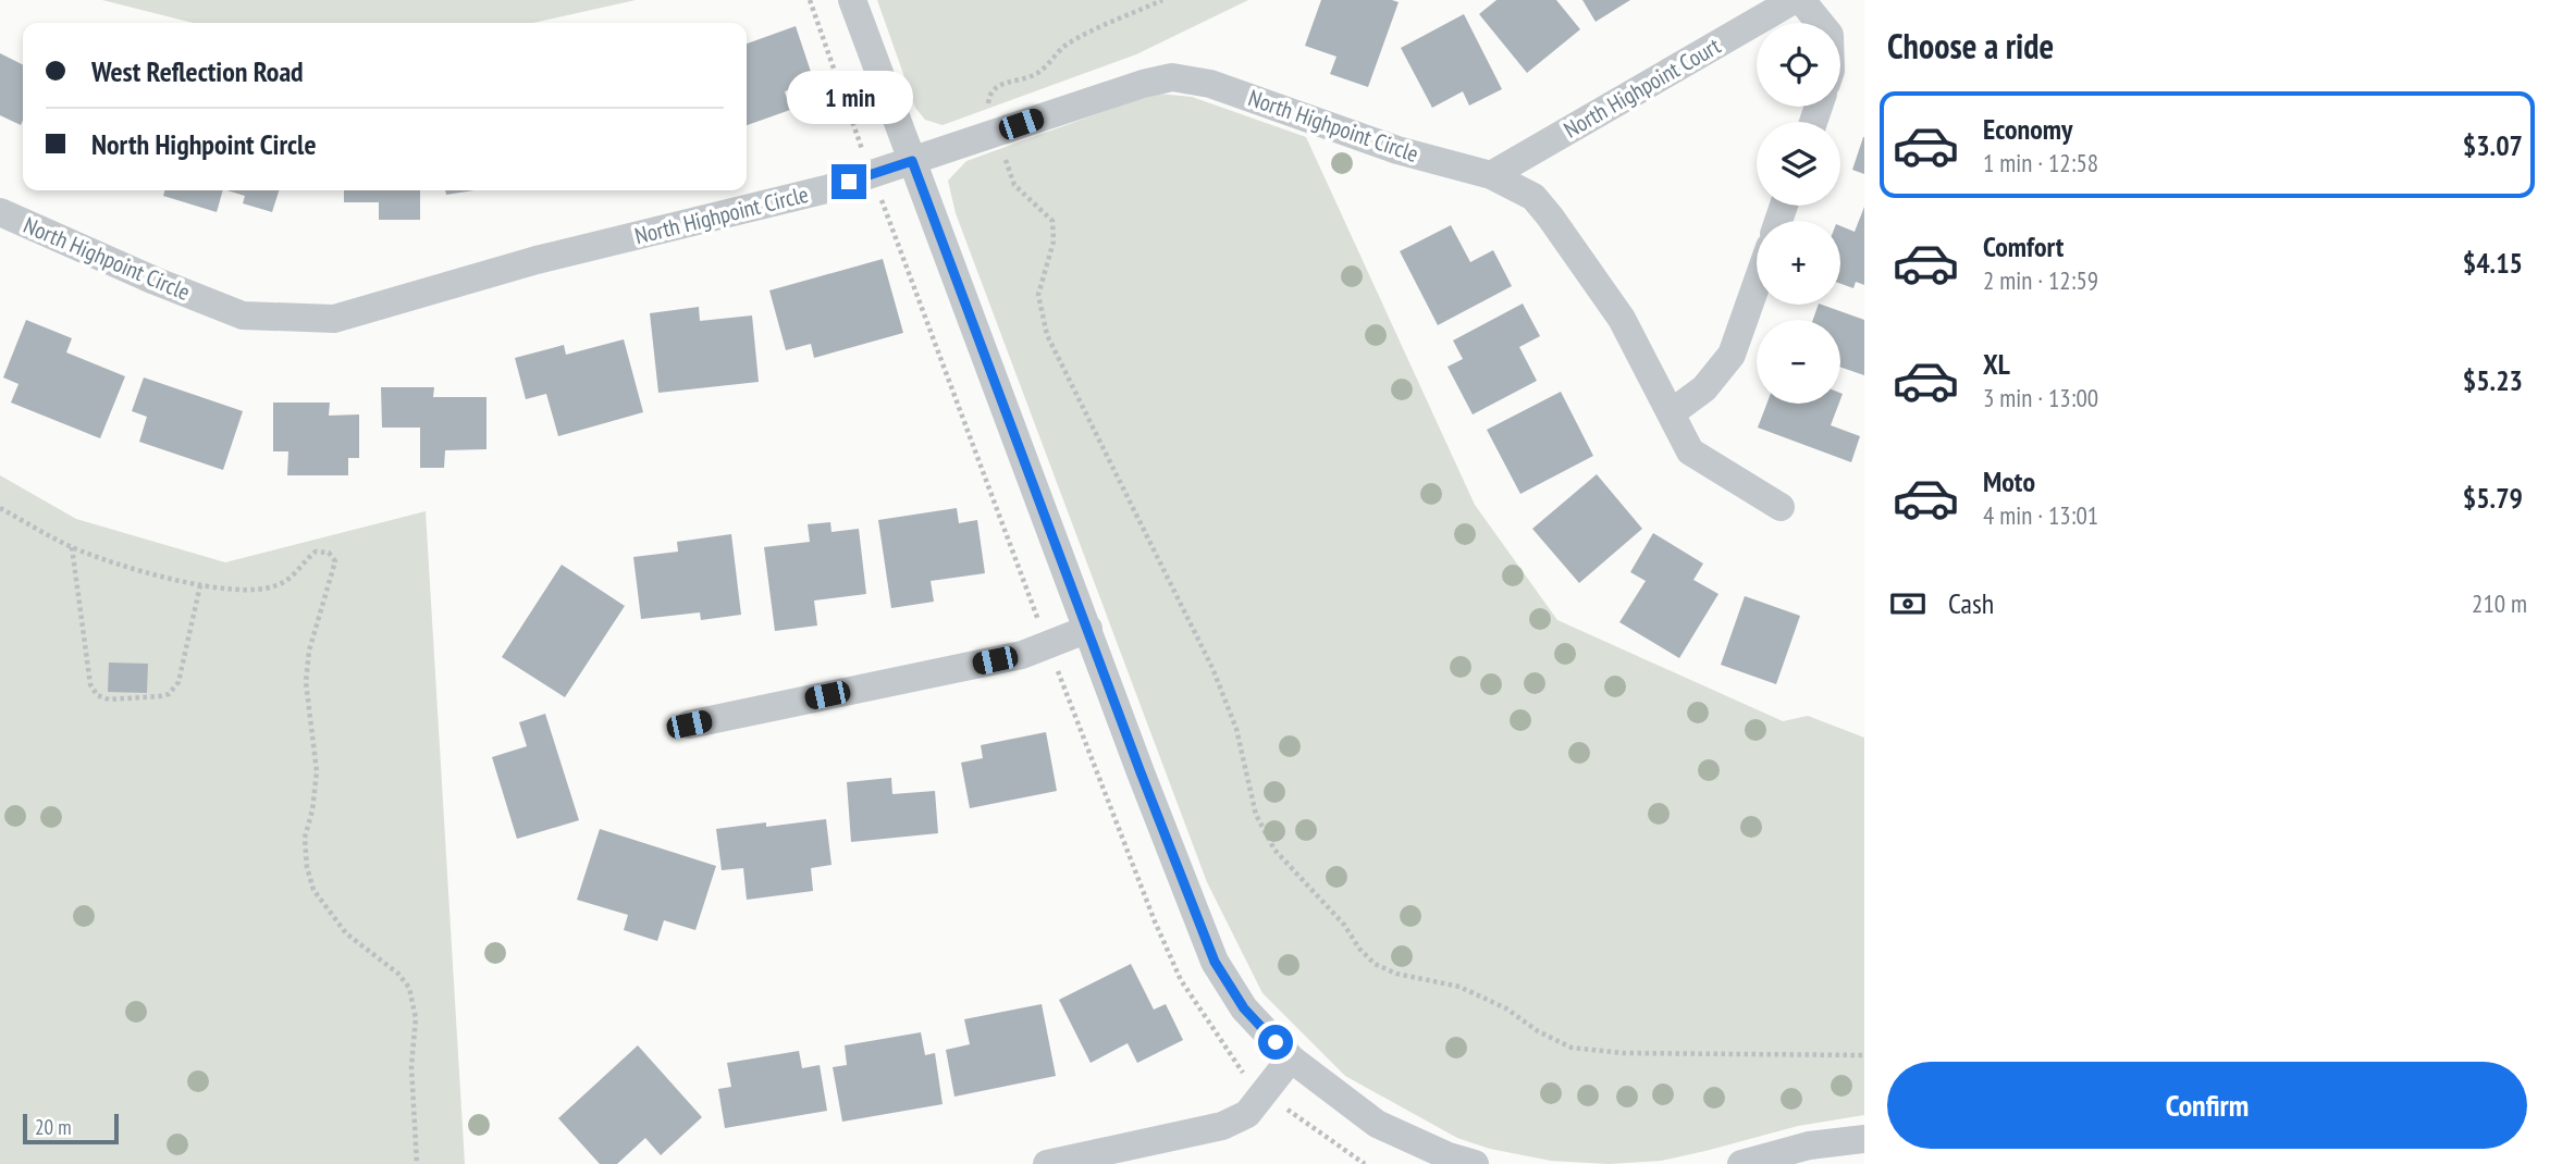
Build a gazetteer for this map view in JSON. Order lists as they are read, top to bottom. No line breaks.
{"streets":{"street":["North Highpoint Court","North Highpoint Circle"]},"crossings":[["North Highpoint Court","North Highpoint Circle"]],"scale_bar":"20 m","page":{"heading":"Choose a ride","map_buttons":["+","−"],"banner":["West Reflection Road","North Highpoint Circle"],"bubble":"1 min","list":[{"name":"Economy","note":"1 min · 12:58","value":"$3.07"},{"name":"Comfort","note":"2 min · 12:59","value":"$4.15"},{"name":"XL","note":"3 min · 13:00","value":"$5.23"},{"name":"Moto","note":"4 min · 13:01","value":"$5.79"}],"pay":["Cash","210 m"],"buttons":"Confirm","scale":"20 m"}}
